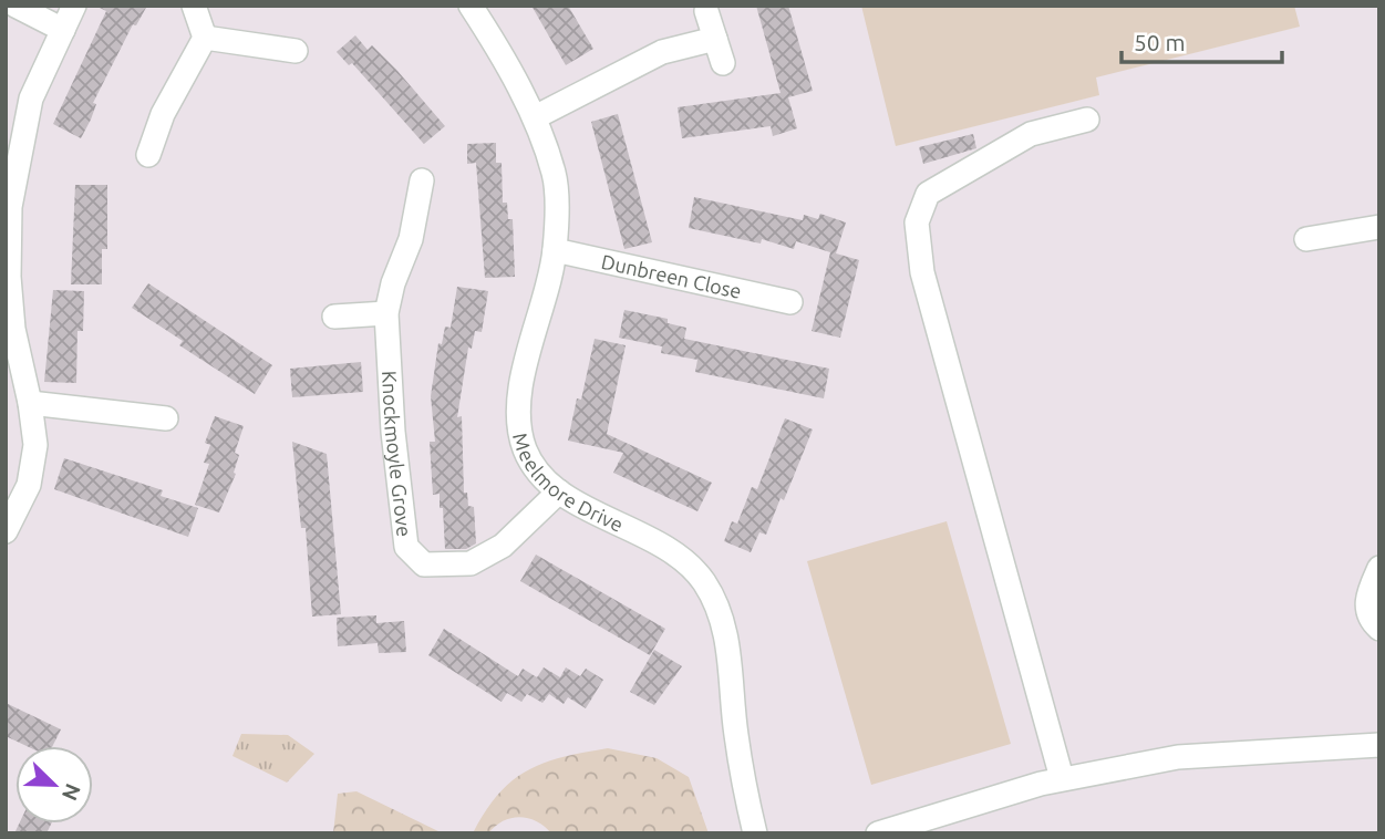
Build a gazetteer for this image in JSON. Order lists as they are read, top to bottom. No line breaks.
{"streets":{"street":["Dunbreen Close","Knockmoyle Grove","Meelmore Drive"]},"crossings":[["Dunbreen Close","Meelmore Drive"],["Knockmoyle Grove","Meelmore Drive"]],"scale_bar":"50 m","north":"bottom right"}
